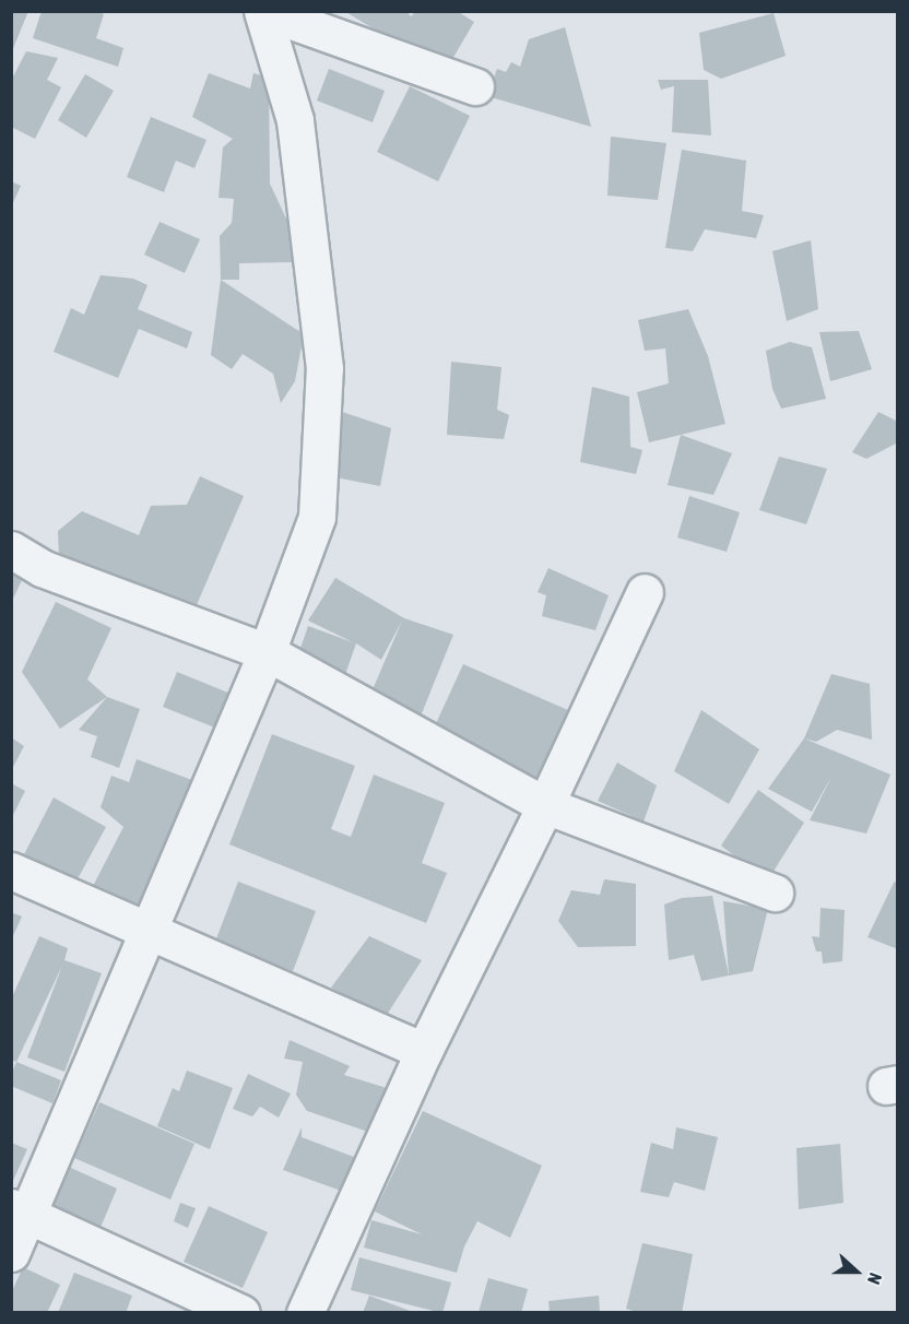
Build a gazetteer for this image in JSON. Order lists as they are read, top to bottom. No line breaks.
{"north":"right"}
